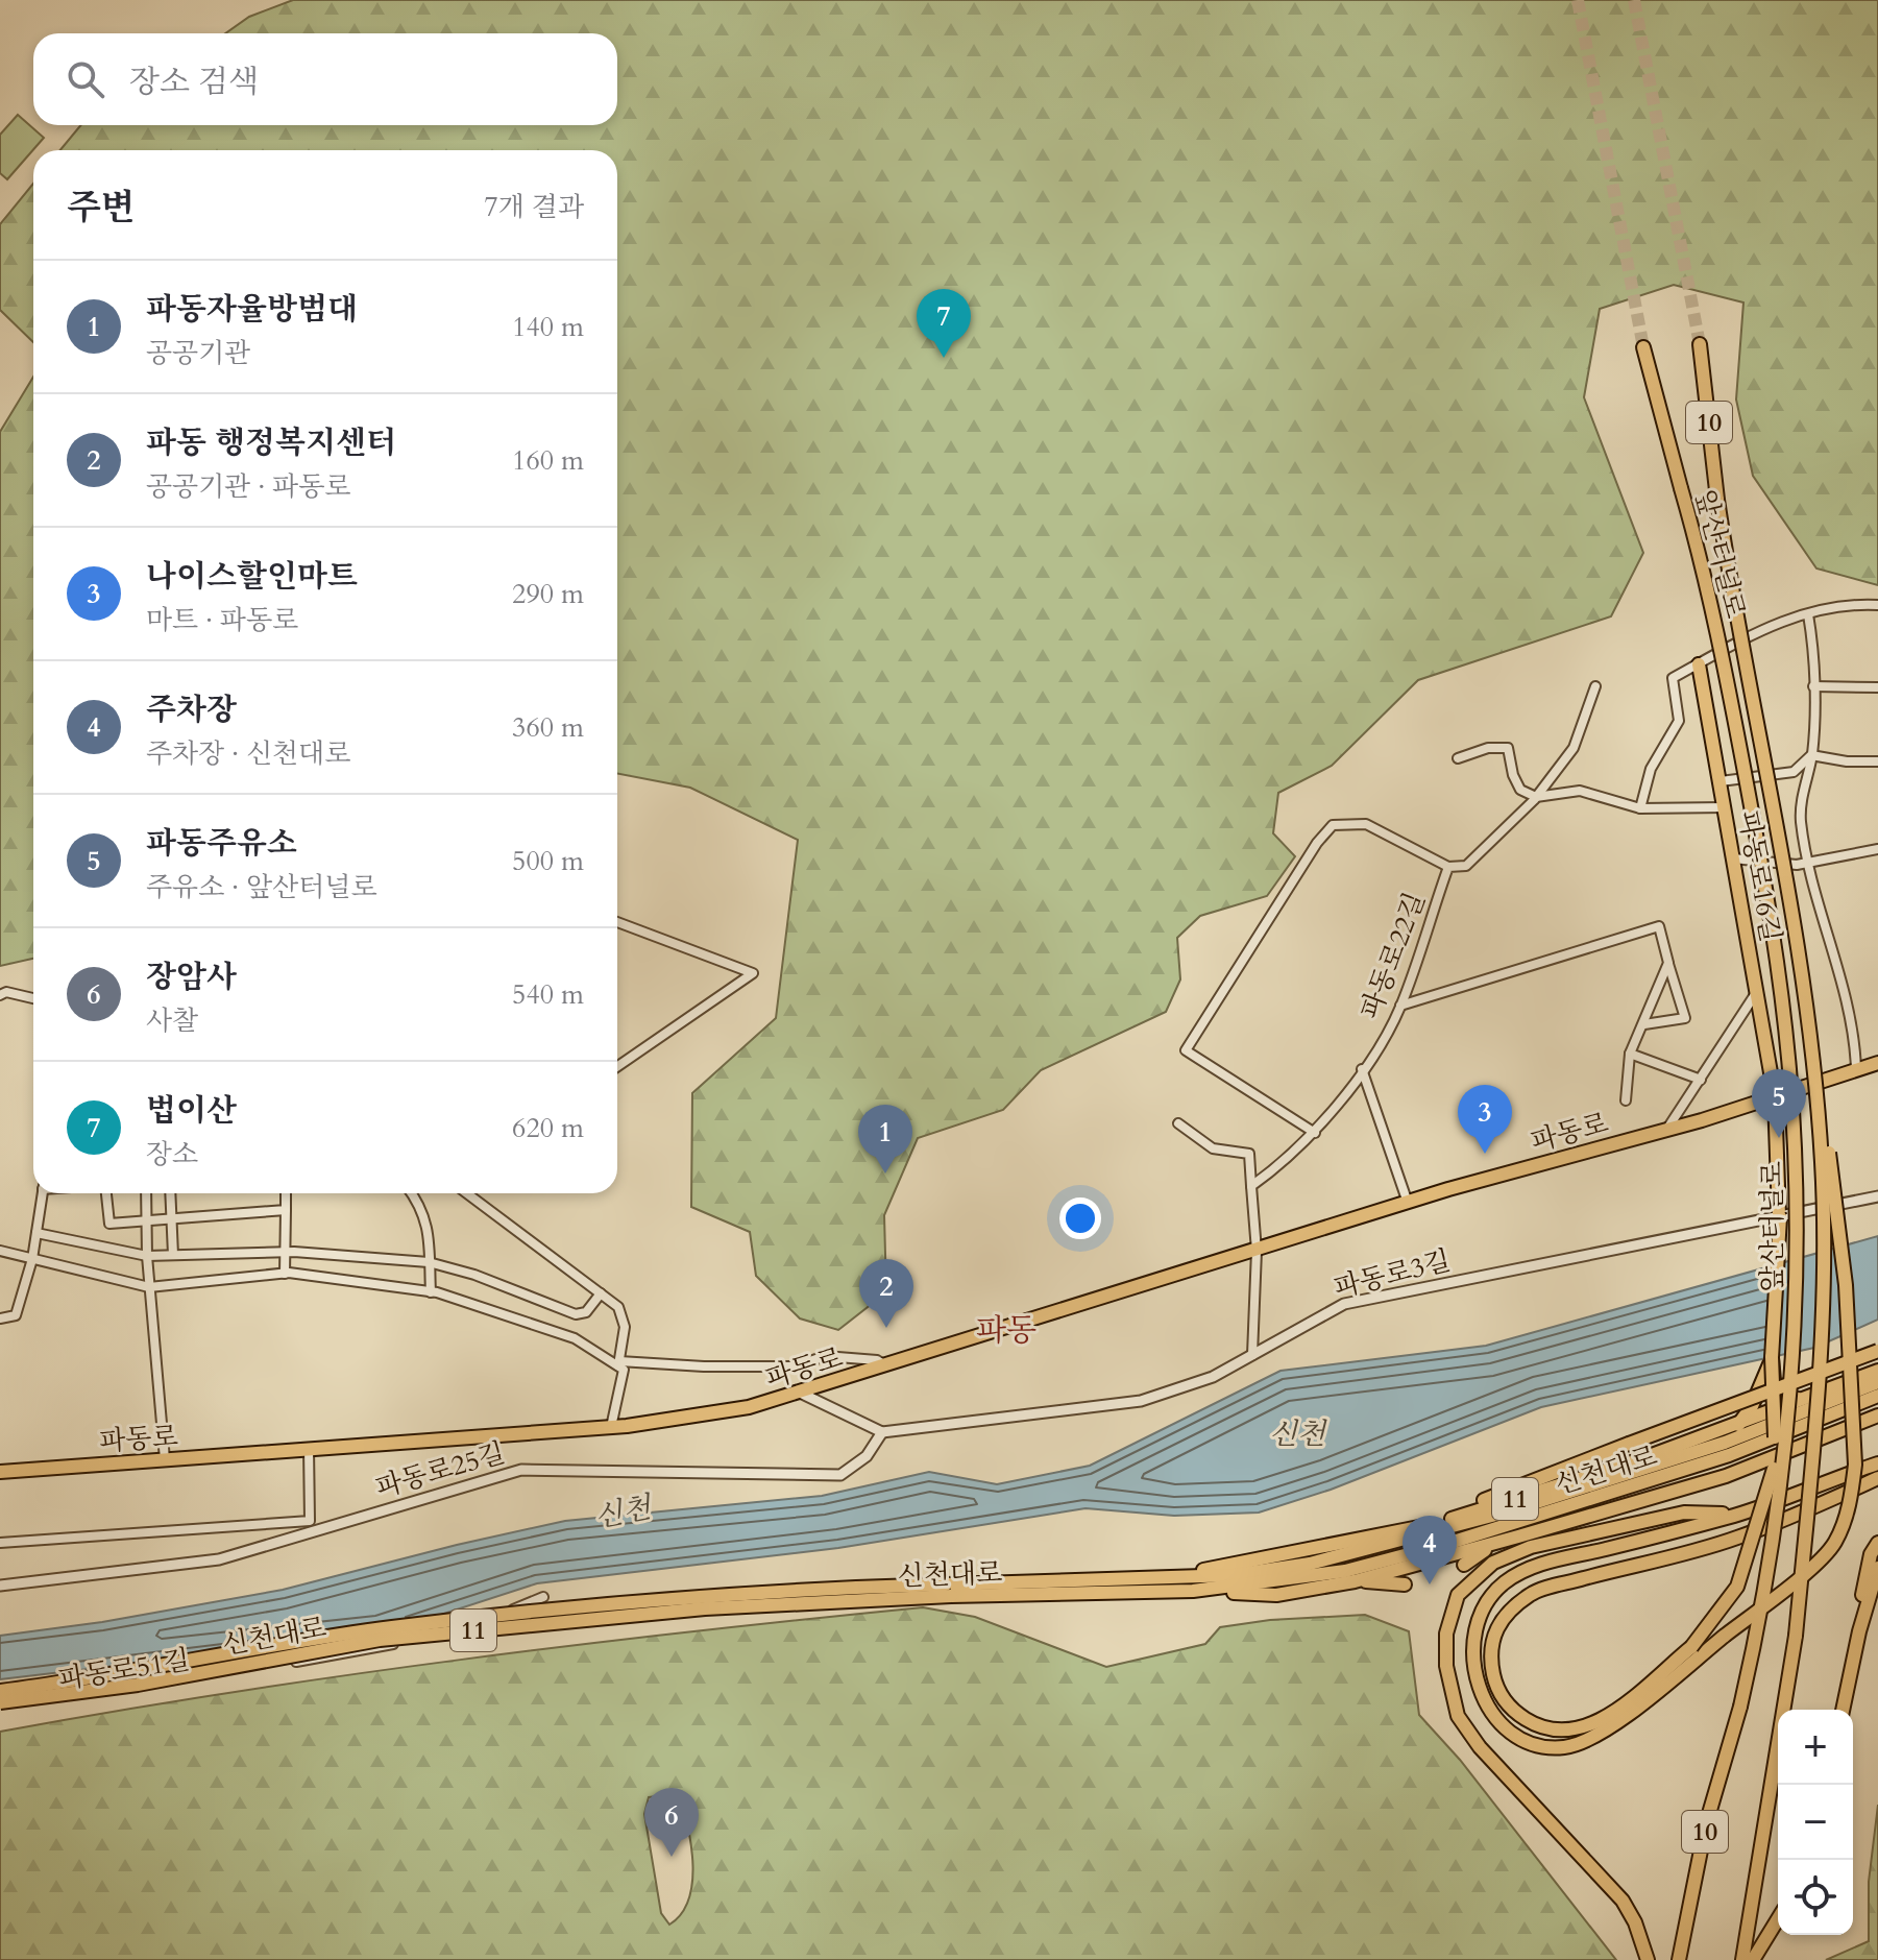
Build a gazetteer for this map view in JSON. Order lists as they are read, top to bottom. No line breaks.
{"streets":{"main road":["10","앞산터널로","파동로16길","파동로","신천대로","11"],"street":["파동로22길","파동로3길","파동로25길","파동로51길"]},"crossings":[["앞산터널로","신천대로"],["파동로16길","파동로"],["파동로3길","파동로25길"],["신천대로","11"],["신천대로","파동로51길"]],"districts":["파동"],"water":["신천"],"page":{"search":"장소 검색","heading":["주변","7개 결과"],"list":[{"mark":"1","name":"파동자율방범대","note":"공공기관","value":"140 m"},{"mark":"2","name":"파동 행정복지센터","note":"공공기관 · 파동로","value":"160 m"},{"mark":"3","name":"나이스할인마트","note":"마트 · 파동로","value":"290 m"},{"mark":"4","name":"주차장","note":"주차장 · 신천대로","value":"360 m"},{"mark":"5","name":"파동주유소","note":"주유소 · 앞산터널로","value":"500 m"},{"mark":"6","name":"장암사","note":"사찰","value":"540 m"},{"mark":"7","name":"법이산","note":"장소","value":"620 m"}],"pins":["7","5","3","1","2","4","6"],"map_buttons":["+","−"]}}
